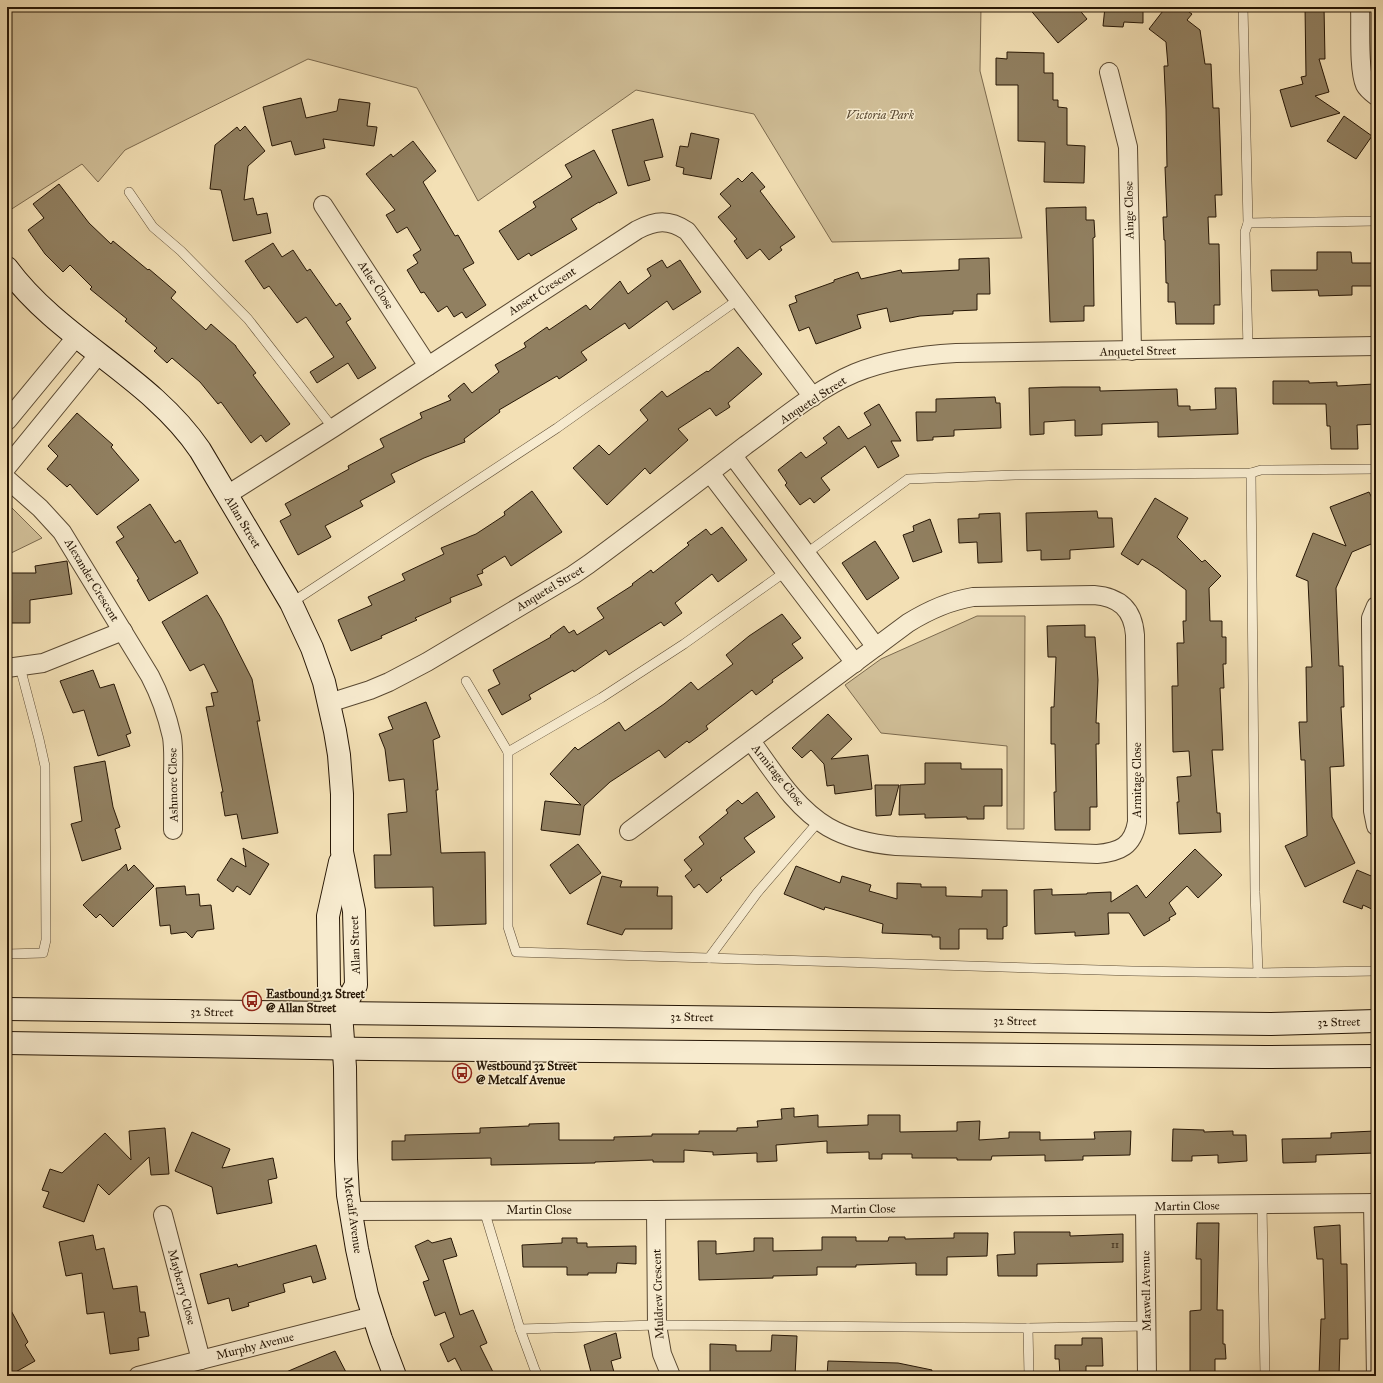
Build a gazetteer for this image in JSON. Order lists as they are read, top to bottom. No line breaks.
{"streets":{"main road":["Allan Street","32 Street","Metcalf Avenue"],"street":["Ainge Close","Atlee Close","Ansett Crescent","Anquetel Street","Alexander Crescent","Armitage Close","Ashmore Close","Martin Close","Mayberry Close","Maxwell Avenue","Muldrew Crescent","Murphy Avenue"]},"crossings":[["Ainge Close","Anquetel Street"],["Atlee Close","Ansett Crescent"],["Ansett Crescent","Anquetel Street"],["Ansett Crescent","Allan Street"],["Anquetel Street","Allan Street"],["Allan Street","32 Street"],["Allan Street","Metcalf Avenue"],["Alexander Crescent","Ashmore Close"],["32 Street","Metcalf Avenue"],["Martin Close","Metcalf Avenue"],["Martin Close","Maxwell Avenue"],["Martin Close","Muldrew Crescent"],["Metcalf Avenue","Murphy Avenue"],["Mayberry Close","Murphy Avenue"]],"parks":["Victoria Park"],"places":{"bus stop":["Eastbound 32 Street @ Allan Street","Westbound 32 Street @ Metcalf Avenue"]},"house_numbers":["11"]}
